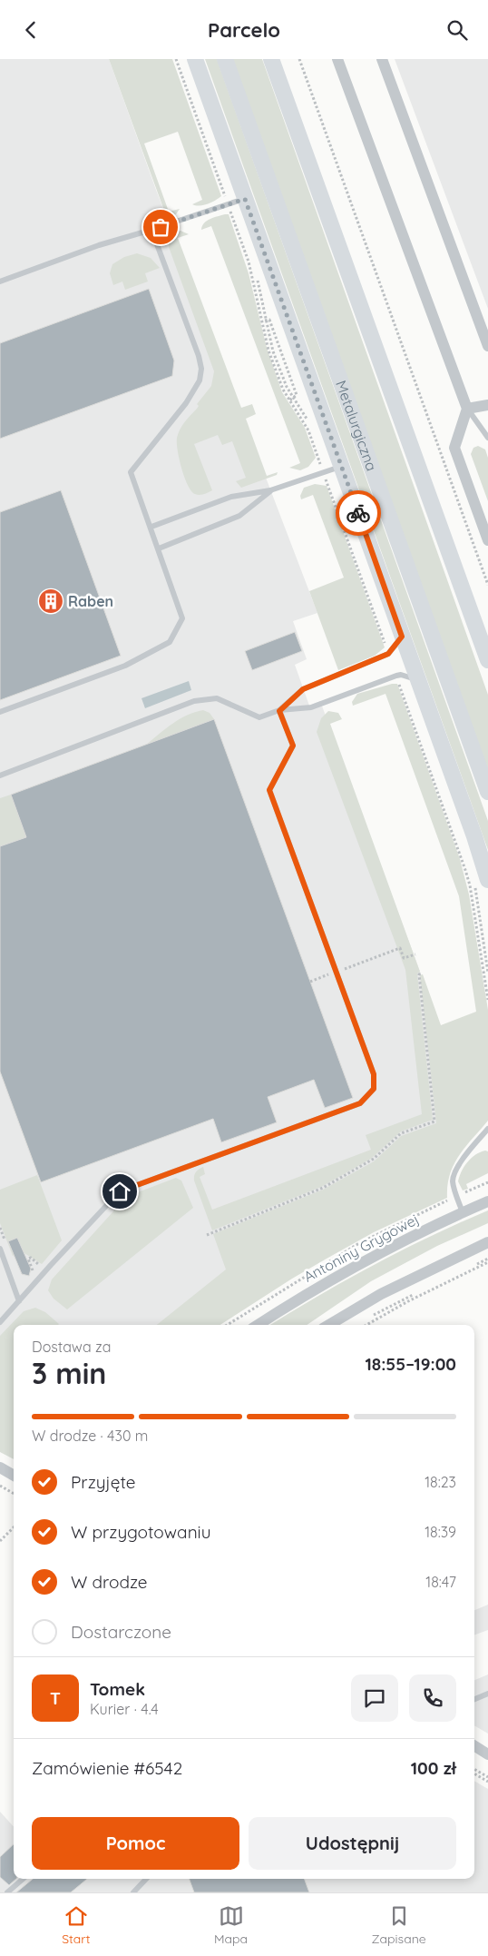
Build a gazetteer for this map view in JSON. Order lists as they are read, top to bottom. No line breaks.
{"streets":{"main road":["Metalurgiczna"],"street":["Antoniny Grygowej"]},"places":{"building":["Raben"]},"page":{"header":"Parcelo","heading":["3 min","Dostawa za","18:55–19:00"],"panel":["Tomek","Kurier · 4.4","Zamówienie #6542","100 zł"],"bar":"W drodze · 430 m","list":[["Przyjęte","18:23"],["W przygotowaniu","18:39"],["W drodze","18:47"],"Dostarczone"],"round":"T","buttons":["Pomoc","Udostępnij"],"tabs":["Start","Mapa","Zapisane"]}}
